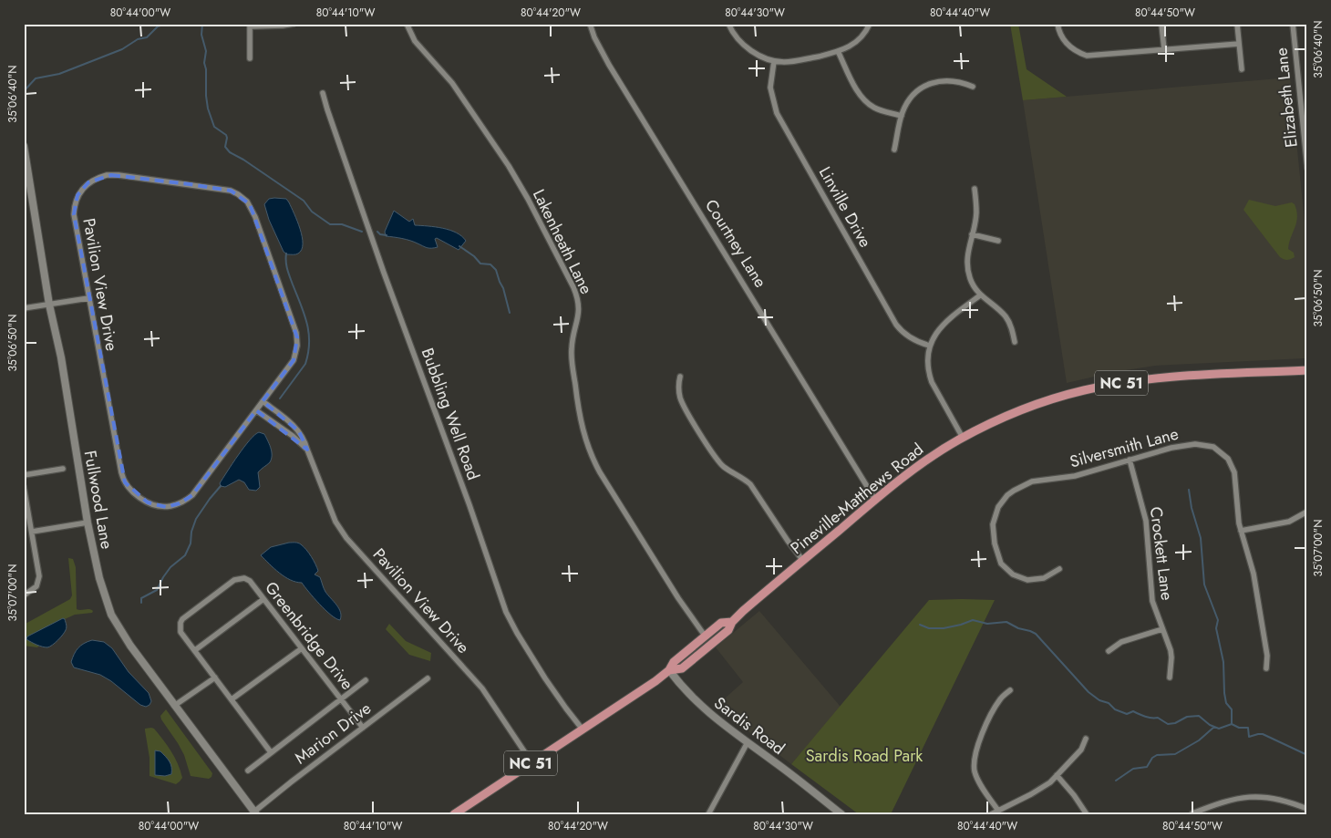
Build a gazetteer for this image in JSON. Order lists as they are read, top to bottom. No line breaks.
{"streets":{"main road":["NC 51","Pineville-Matthews Road"],"street":["Elizabeth Lane","Linville Drive","Lakenheath Lane","Courtney Lane","Pavilion View Drive","Bubbling Well Road","Silversmith Lane","Fullwood Lane","Crockett Lane","Greenbridge Drive","Sardis Road","Marion Drive"]},"crossings":[["Lakenheath Lane","Pineville-Matthews Road"],["Courtney Lane","Pineville-Matthews Road"],["Pavilion View Drive","NC 51"],["NC 51","Bubbling Well Road"],["NC 51","Pineville-Matthews Road"],["NC 51","Sardis Road"],["Silversmith Lane","Crockett Lane"],["Pineville-Matthews Road","Sardis Road"],["Fullwood Lane","Marion Drive"],["Greenbridge Drive","Marion Drive"]],"parks":["Sardis Road Park"],"coordinates":["80°44'00\"W","80°44'10\"W","80°44'20\"W","80°44'30\"W","80°44'40\"W","80°44'50\"W","35°06'40\"N","35°06'50\"N","35°07'00\"N"]}
